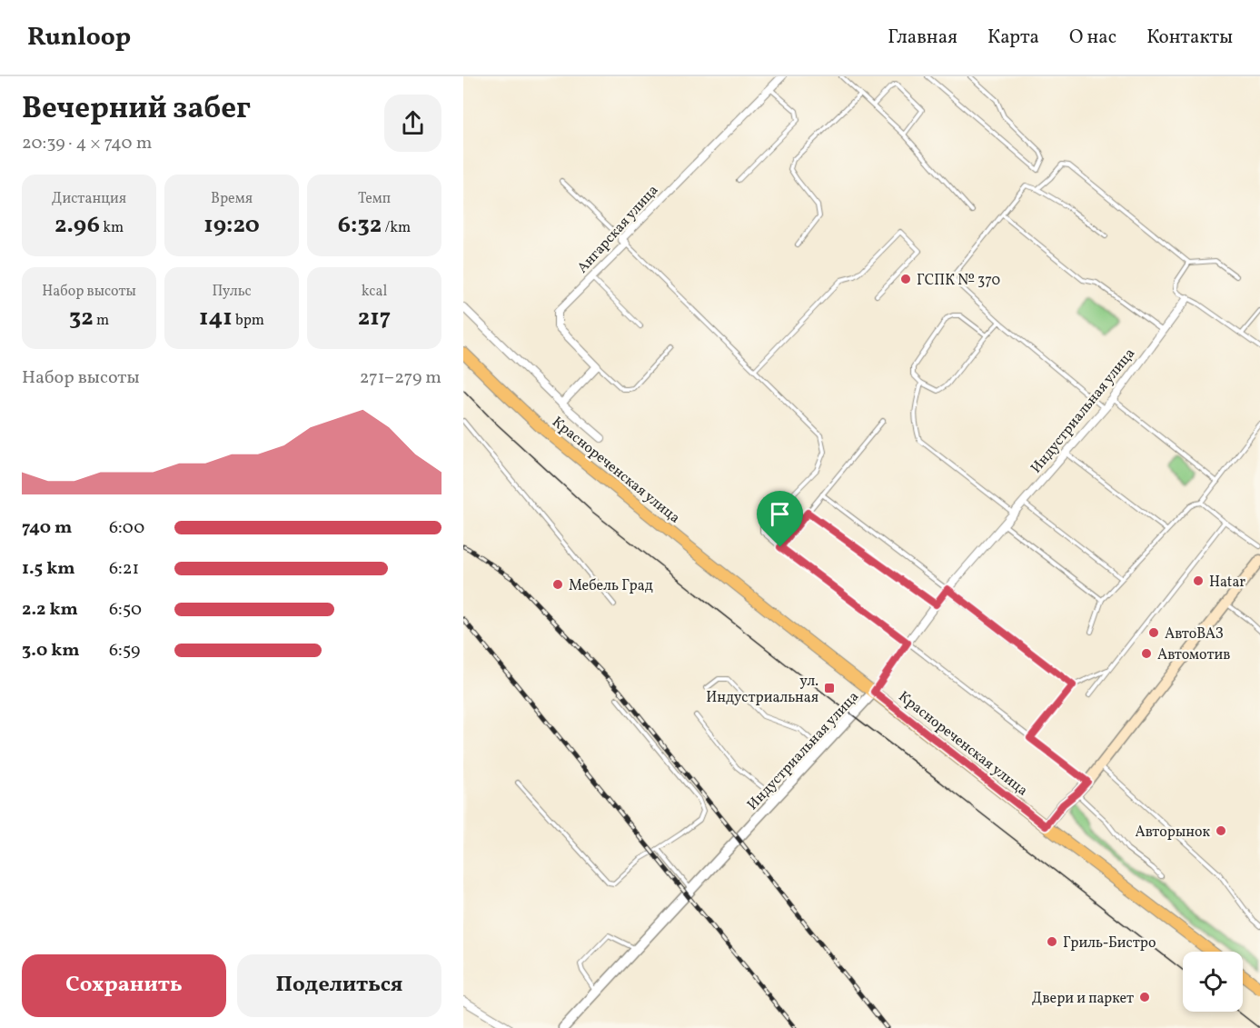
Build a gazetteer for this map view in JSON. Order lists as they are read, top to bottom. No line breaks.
{"streets":{"main road":["Краснореченская улица"],"street":["Ангарская улица","Индустриальная улица"]},"crossings":[["Индустриальная улица","Краснореченская улица"]],"places":{"other":["ГСПК № 370","Hatar","Мебель Град","АвтоВАЗ","Автомотив","Авторынок","Гриль-Бистро","Двери и паркет"],"transit":["ул. Индустриальная"]},"page":{"header":"Runloop","nav":["Главная","Карта","О нас","Контакты"],"heading":["Вечерний забег","20:39 · 4 × 740 m"],"stats":[["Дистанция","2.96 km"],["Время","19:20"],["Темп","6:32 /km"],["Набор высоты","32 m"],["Пульс","141 bpm"],["kcal","217"]],"chart":["Набор высоты","271–279 m"],"list":[{"name":"740 m","note":"6:00"},{"name":"1.5 km","note":"6:21"},{"name":"2.2 km","note":"6:50"},{"name":"3.0 km","note":"6:59"}],"buttons":["Сохранить","Поделиться"]}}
